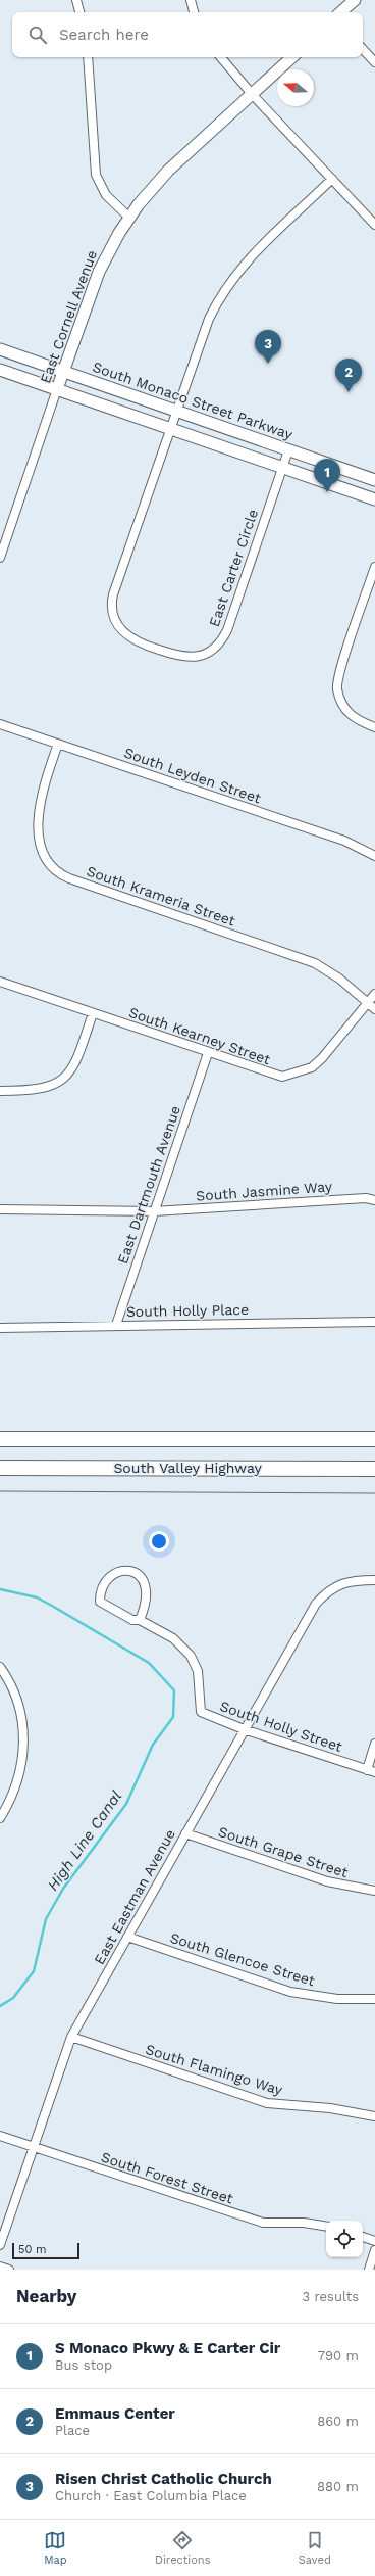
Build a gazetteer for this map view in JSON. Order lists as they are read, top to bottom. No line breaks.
{"streets":{"highway":["South Valley Highway"],"main road":["East Cornell Avenue","South Monaco Street Parkway"],"street":["East Carter Circle","South Leyden Street","South Krameria Street","South Kearney Street","East Dartmouth Avenue","South Jasmine Way","South Holly Place","South Holly Street","South Grape Street","East Eastman Avenue","South Glencoe Street","South Flamingo Way","South Forest Street"]},"crossings":[["East Cornell Avenue","South Monaco Street Parkway"],["South Monaco Street Parkway","East Carter Circle"],["South Leyden Street","South Krameria Street"],["South Krameria Street","South Kearney Street"],["South Kearney Street","East Dartmouth Avenue"],["East Dartmouth Avenue","South Jasmine Way"],["East Dartmouth Avenue","South Holly Place"],["South Holly Street","East Eastman Avenue"],["South Grape Street","East Eastman Avenue"],["East Eastman Avenue","South Glencoe Street"],["East Eastman Avenue","South Flamingo Way"],["East Eastman Avenue","South Forest Street"]],"water":["High Line Canal"],"scale_bar":"50 m","north":"left","page":{"search":"Search here","pins":["3","2","1"],"scale":"50 m","heading":["Nearby","3 results"],"list":[{"mark":"1","name":"S Monaco Pkwy & E Carter Cir","note":"Bus stop","value":"790 m"},{"mark":"2","name":"Emmaus Center","note":"Place","value":"860 m"},{"mark":"3","name":"Risen Christ Catholic Church","note":"Church · East Columbia Place","value":"880 m"}],"nav":["Map","Directions","Saved"]}}
